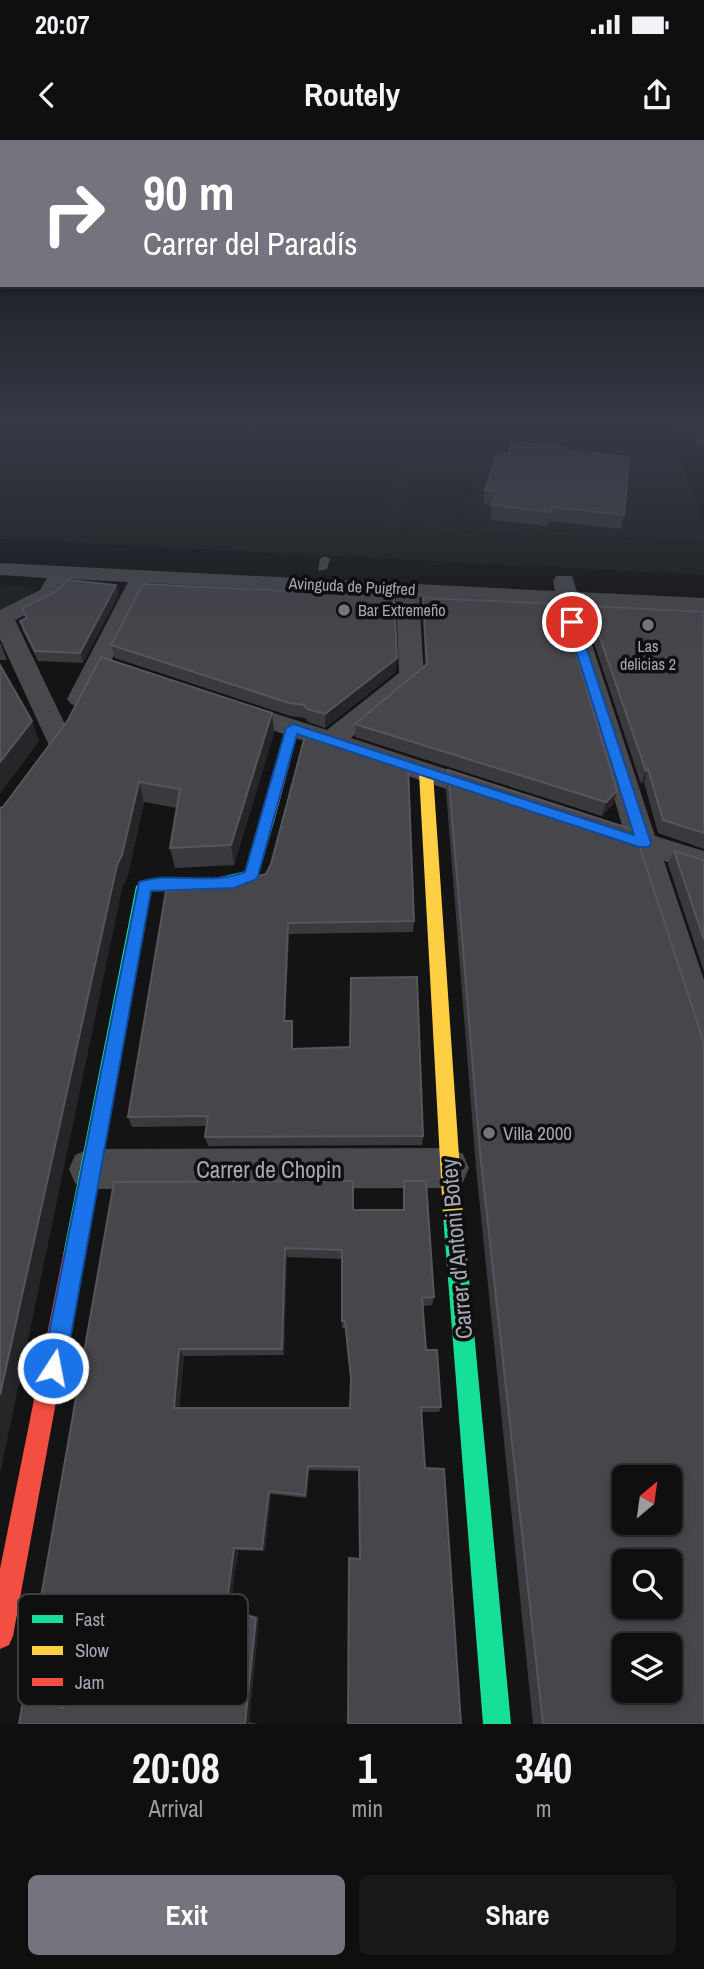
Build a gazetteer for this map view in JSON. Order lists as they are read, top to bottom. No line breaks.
{"streets":{"street":["Avinguda de Puigfred","Carrer de Chopin","Carrer d'Antoni Botey"]},"crossings":[["Carrer de Chopin","Carrer d'Antoni Botey"]],"places":["Bar Extremeño","Las delicias 2","Villa 2000"],"legend":["Fast","Slow","Jam"],"north":"top right","page":{"status":"20:07","header":"Routely","turn":["90 m","Carrer del Paradís"],"eta":["20:08","Arrival","1","min","340","m"],"buttons":["Exit","Share"]}}
